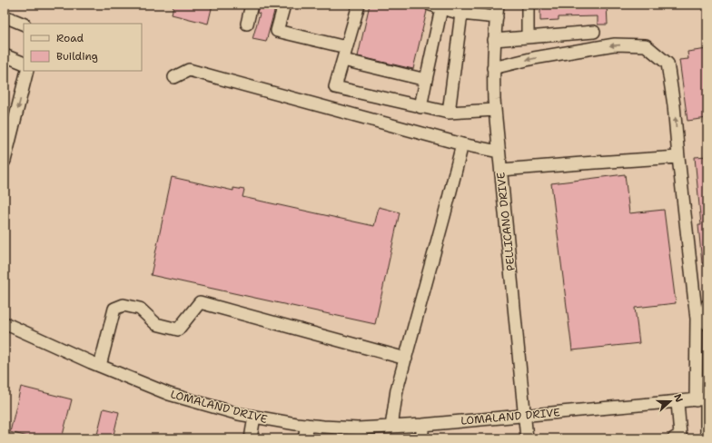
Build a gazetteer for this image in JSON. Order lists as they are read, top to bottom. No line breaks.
{"streets":{"street":["PELLICANO DRIVE","LOMALAND DRIVE"]},"crossings":[["PELLICANO DRIVE","LOMALAND DRIVE"]],"legend":["Road","Building"],"north":"right"}
